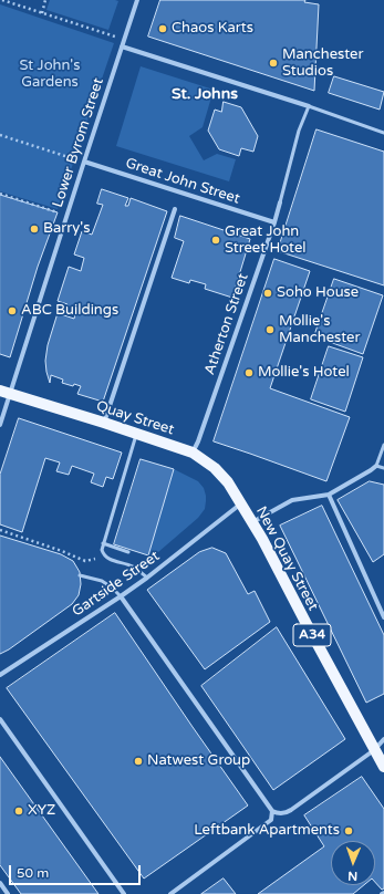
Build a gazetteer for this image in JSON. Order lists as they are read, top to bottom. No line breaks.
{"streets":{"main road":["Quay Street","New Quay Street","A34"],"street":["Lower Byrom Street","Great John Street","Atherton Street","Gartside Street"]},"crossings":[["Lower Byrom Street","Great John Street"],["Lower Byrom Street","Quay Street"],["Great John Street","Atherton Street"],["Atherton Street","Quay Street"],["Quay Street","New Quay Street"],["Quay Street","Gartside Street"],["New Quay Street","Gartside Street"]],"districts":["St. Johns"],"parks":["St John's Gardens"],"places":["Chaos Karts","Manchester Studios","Barry's","Great John Street Hotel","Soho House","ABC Buildings","Mollie's Manchester","Mollie's Hotel","Natwest Group","XYZ","Leftbank Apartments"],"scale_bar":"50 m","north":"bottom"}
